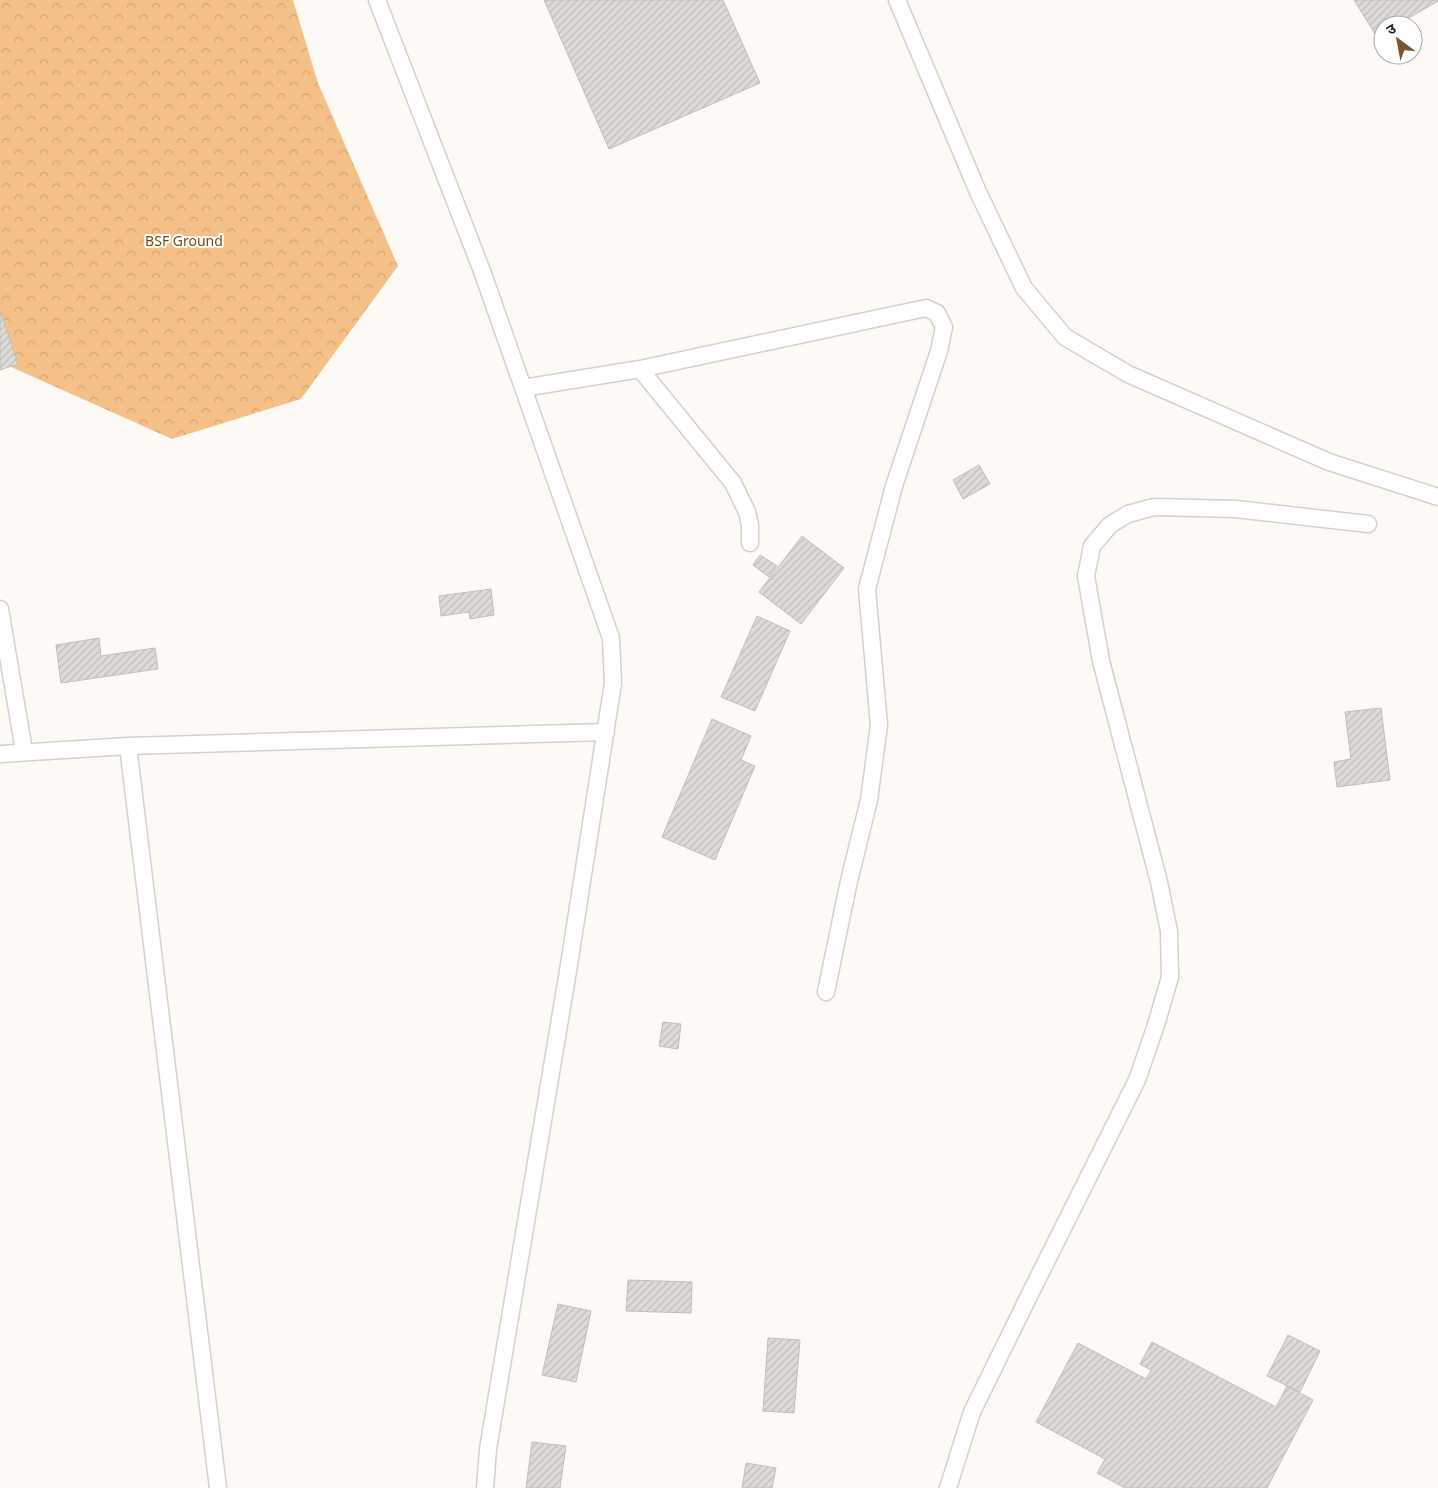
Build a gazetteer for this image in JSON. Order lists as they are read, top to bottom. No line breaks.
{"parks":["BSF Ground"],"north":"top left"}
